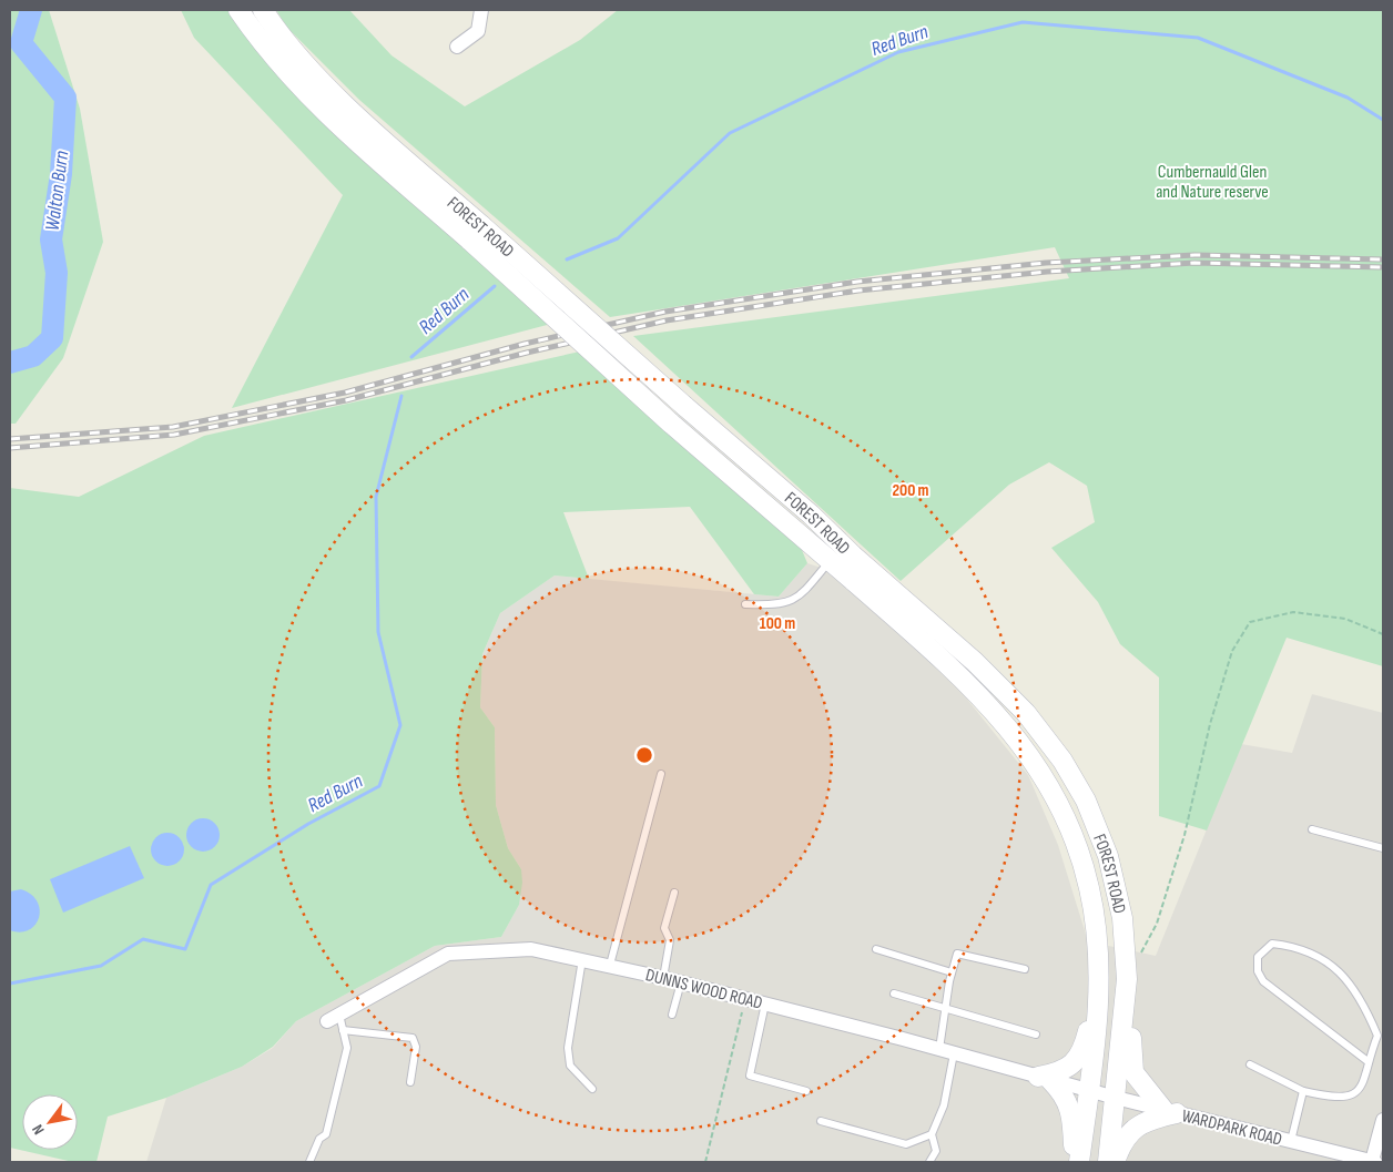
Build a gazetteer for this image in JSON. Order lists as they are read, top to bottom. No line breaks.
{"streets":{"street":["FOREST ROAD","DUNNS WOOD ROAD","WARDPARK ROAD"]},"crossings":[["FOREST ROAD","DUNNS WOOD ROAD"],["FOREST ROAD","WARDPARK ROAD"],["DUNNS WOOD ROAD","WARDPARK ROAD"]],"water":["Red Burn","Walton Burn"],"parks":["Cumbernauld Glen and Nature reserve"],"north":"bottom left","rings":["200 m","100 m"]}
